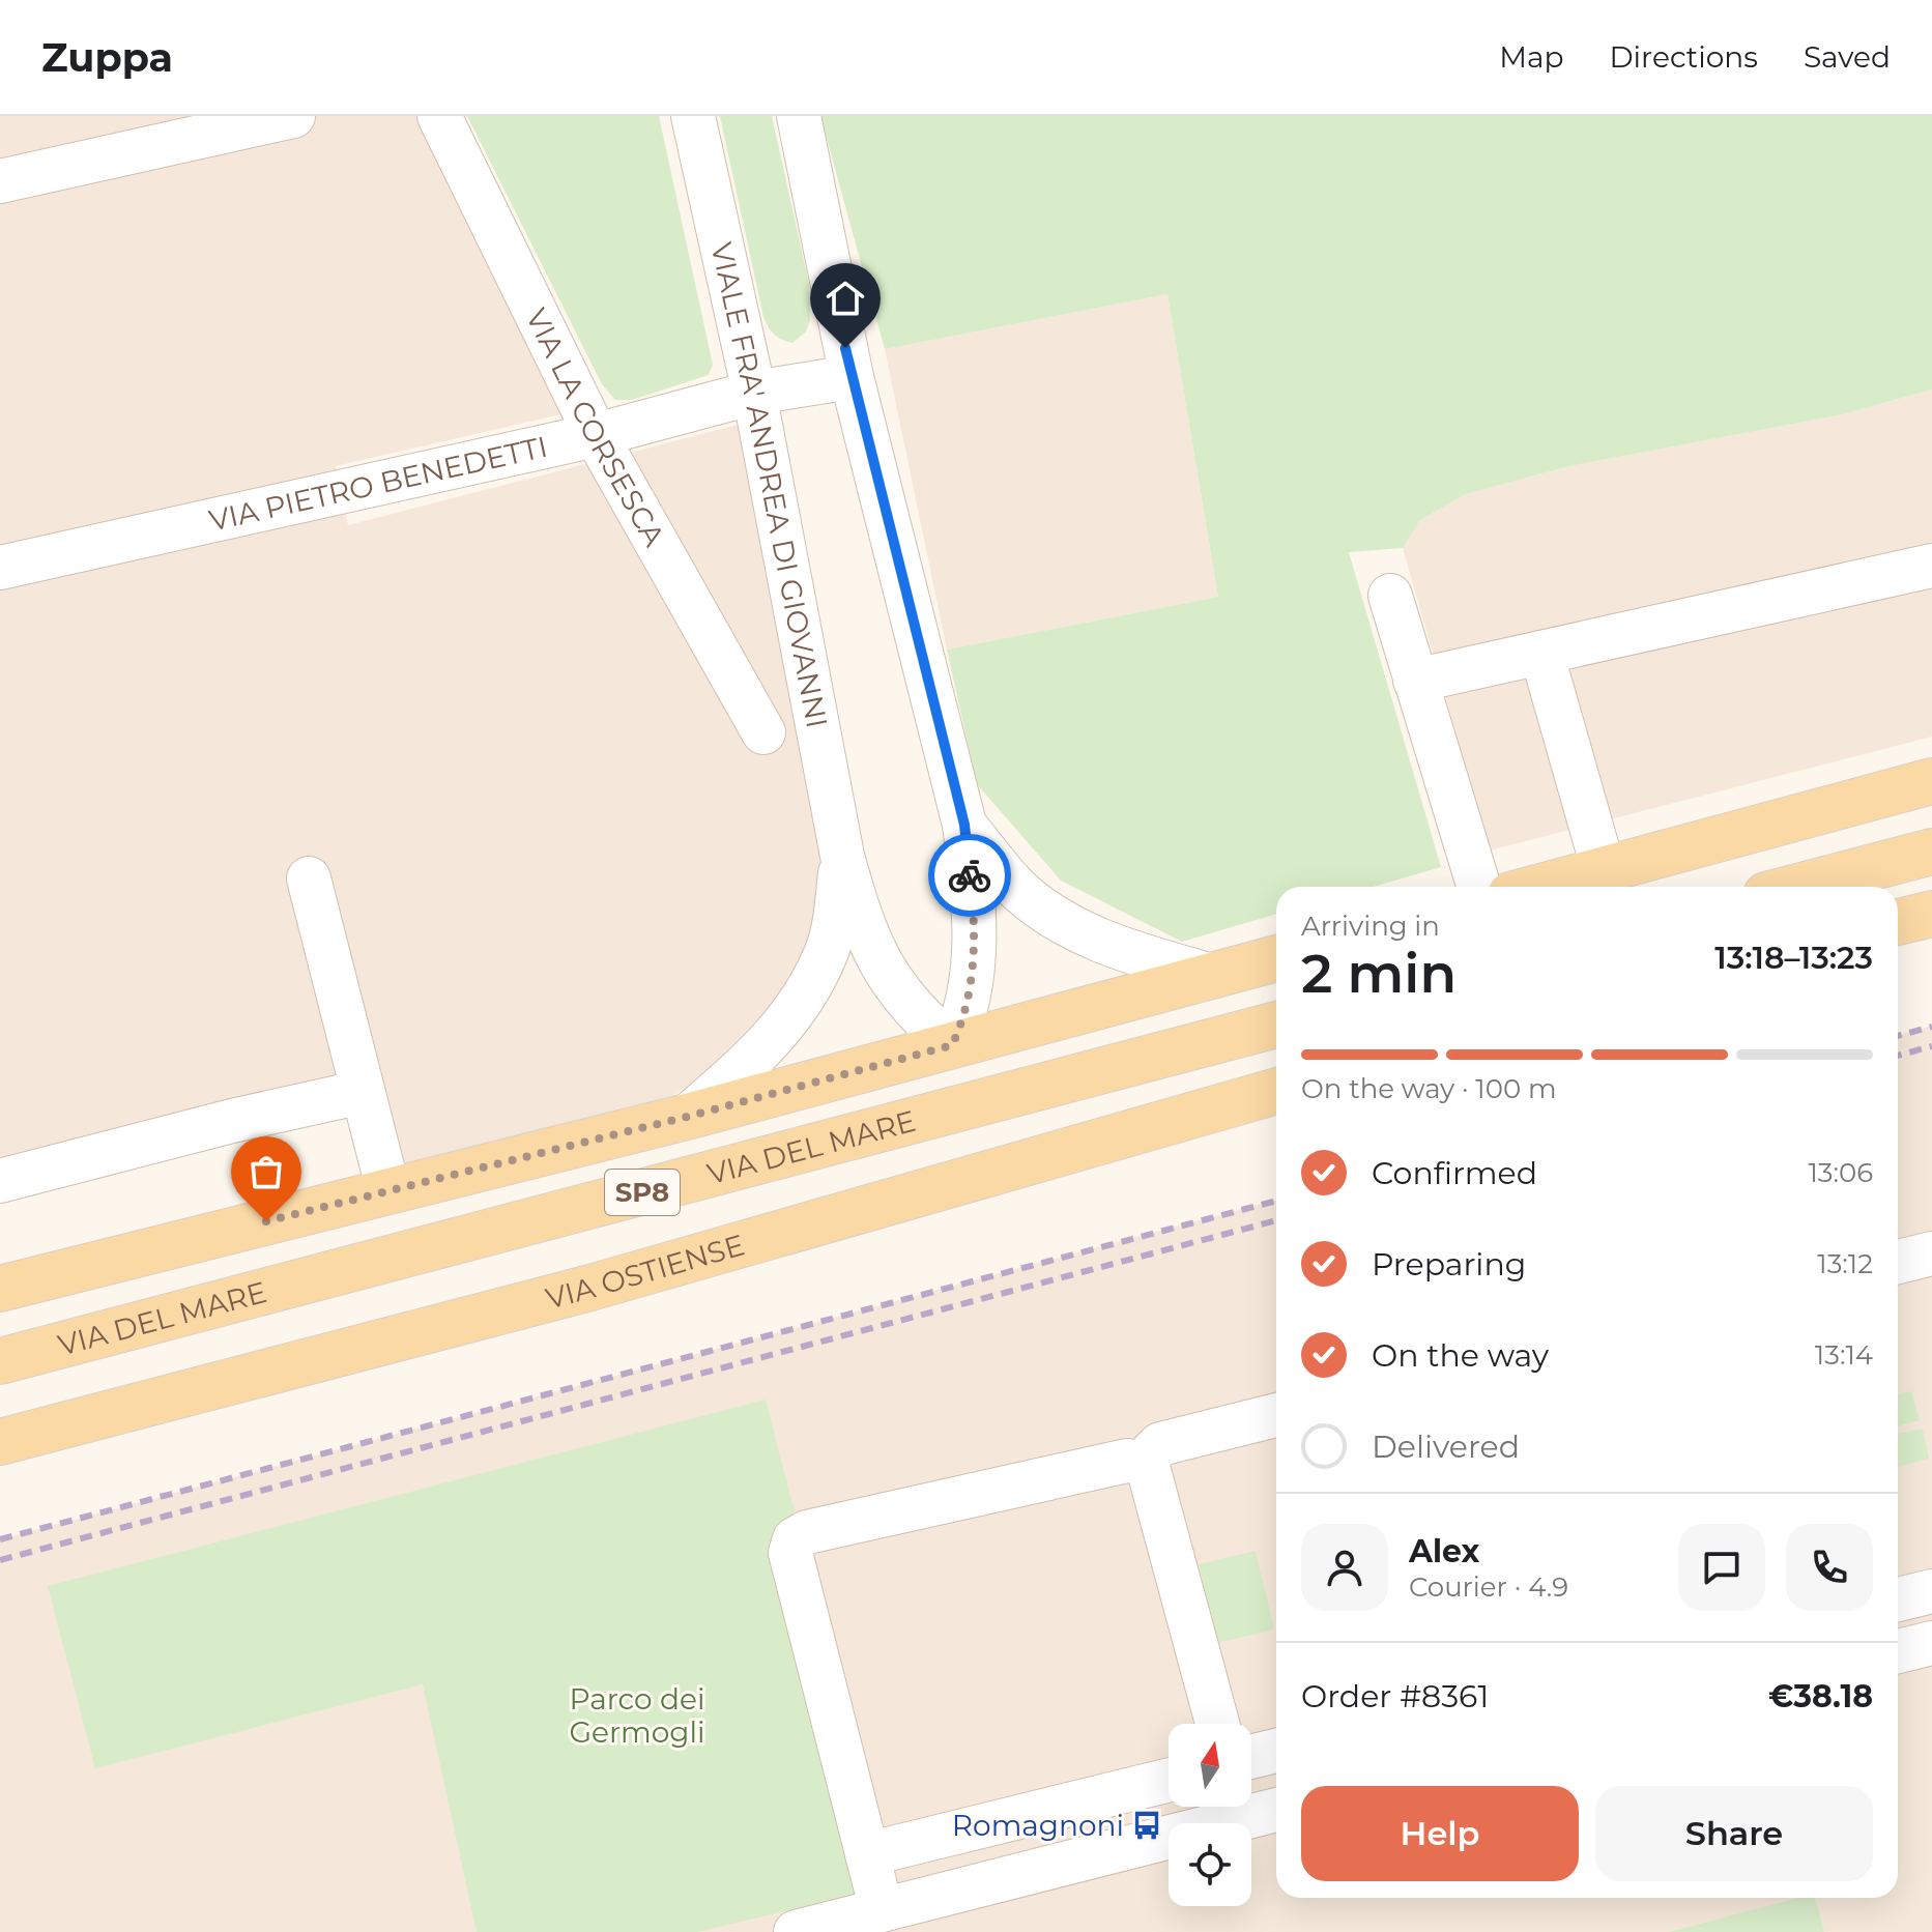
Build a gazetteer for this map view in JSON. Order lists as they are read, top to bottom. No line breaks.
{"streets":{"main road":["VIA DEL MARE","SP8","VIA OSTIENSE"],"street":["VIA LA CORSESCA","VIA PIETRO BENEDETTI","VIALE FRA' ANDREA DI GIOVANNI"]},"crossings":[["VIA LA CORSESCA","VIA PIETRO BENEDETTI"],["VIA PIETRO BENEDETTI","VIALE FRA' ANDREA DI GIOVANNI"]],"parks":["Parco dei Germogli"],"places":{"bus stop":["Romagnoni"]},"north":"top","page":{"header":"Zuppa","nav":["Map","Directions","Saved"],"heading":["2 min","Arriving in","13:18–13:23"],"panel":["Alex","Courier · 4.9","Order #8361","€38.18"],"bar":"On the way · 100 m","list":[["Confirmed","13:06"],["Preparing","13:12"],["On the way","13:14"],"Delivered"],"buttons":["Help","Share"]}}
